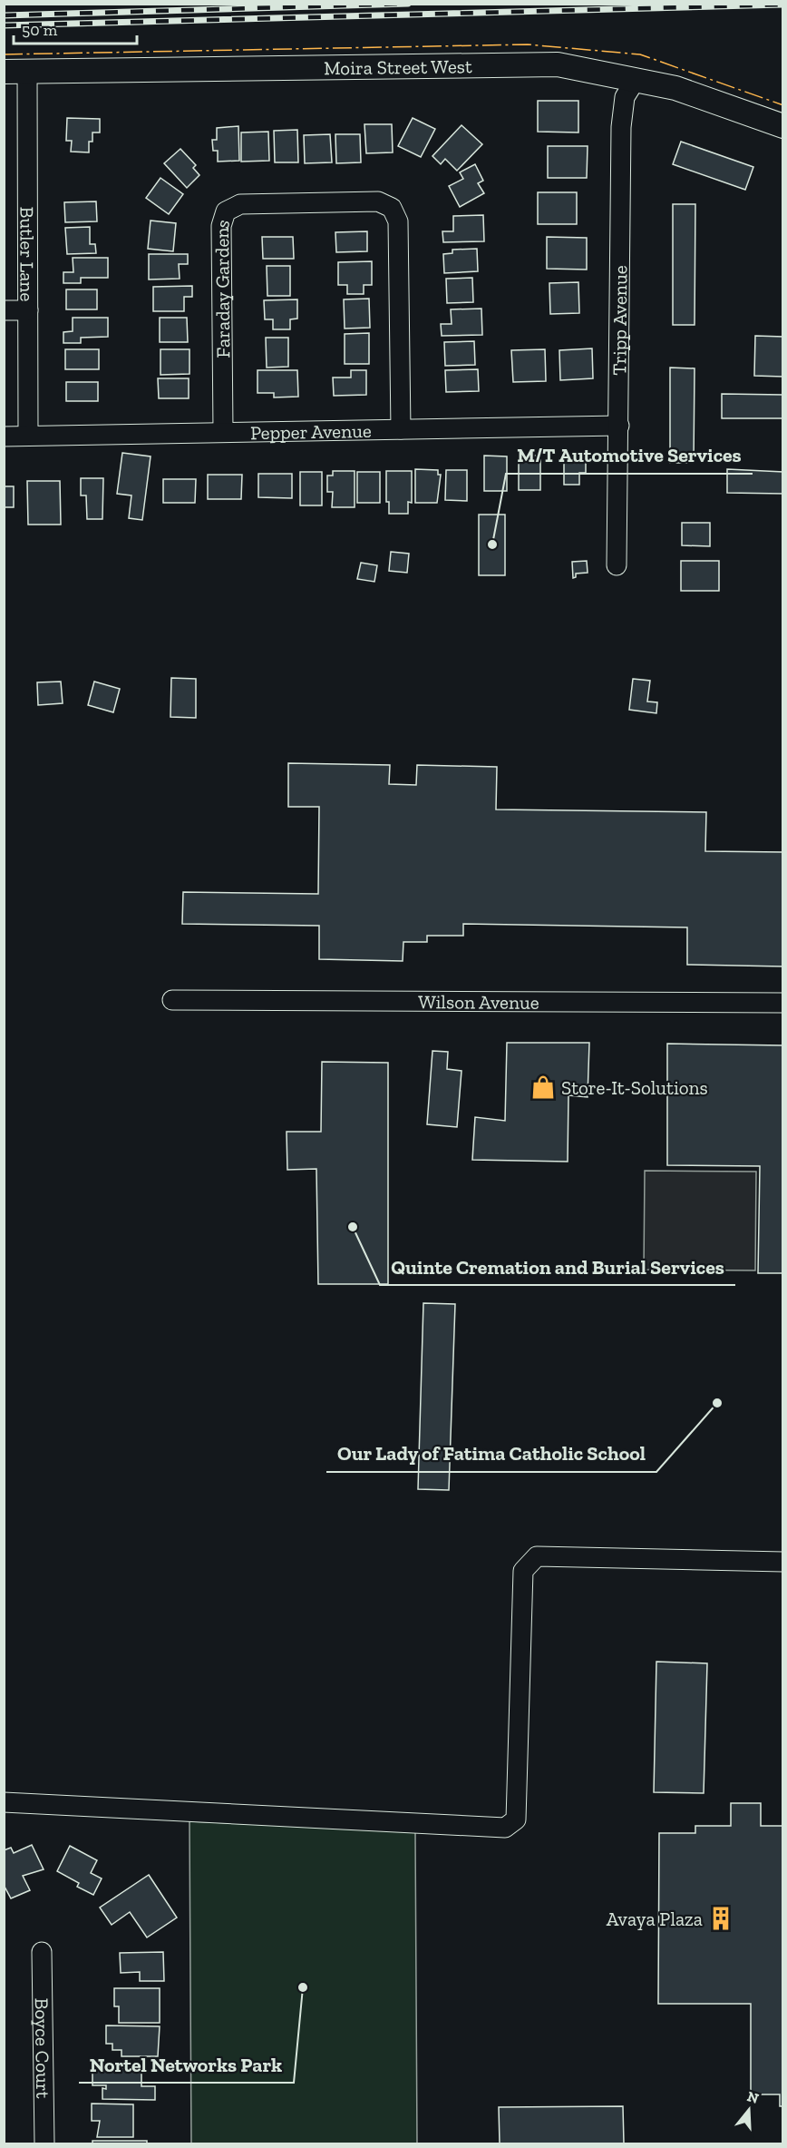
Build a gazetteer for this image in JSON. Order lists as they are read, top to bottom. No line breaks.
{"streets":{"main road":["Moira Street West"],"street":["Butler Lane","Faraday Gardens","Tripp Avenue","Pepper Avenue","Wilson Avenue","Boyce Court"]},"crossings":[["Moira Street West","Butler Lane"],["Moira Street West","Tripp Avenue"],["Butler Lane","Pepper Avenue"],["Faraday Gardens","Pepper Avenue"],["Tripp Avenue","Pepper Avenue"]],"places":{"other":["M/T Automotive Services","Quinte Cremation and Burial Services","Our Lady of Fatima Catholic School","Nortel Networks Park"],"shop":["Store-It-Solutions"],"building":["Avaya Plaza"]},"scale_bar":"50 m","north":"top"}
